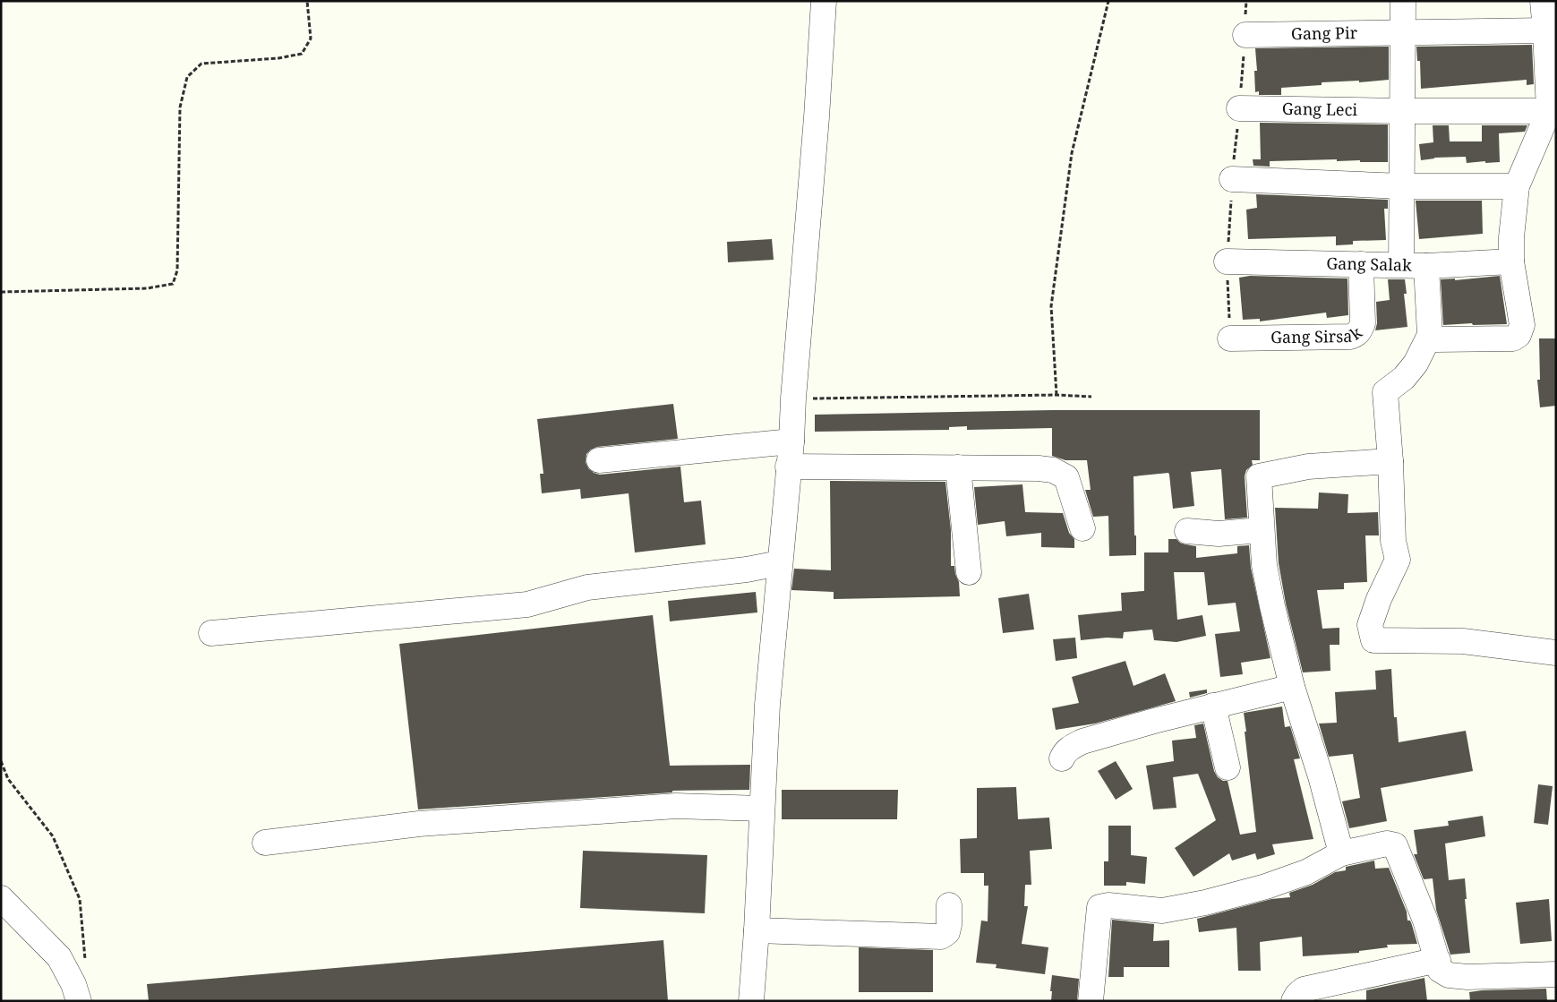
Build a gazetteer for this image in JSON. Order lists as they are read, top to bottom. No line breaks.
{"streets":{"street":["Gang Pir","Gang Leci","Gang Salak","Gang Sirsak"]},"crossings":[["Gang Salak","Gang Sirsak"]]}
